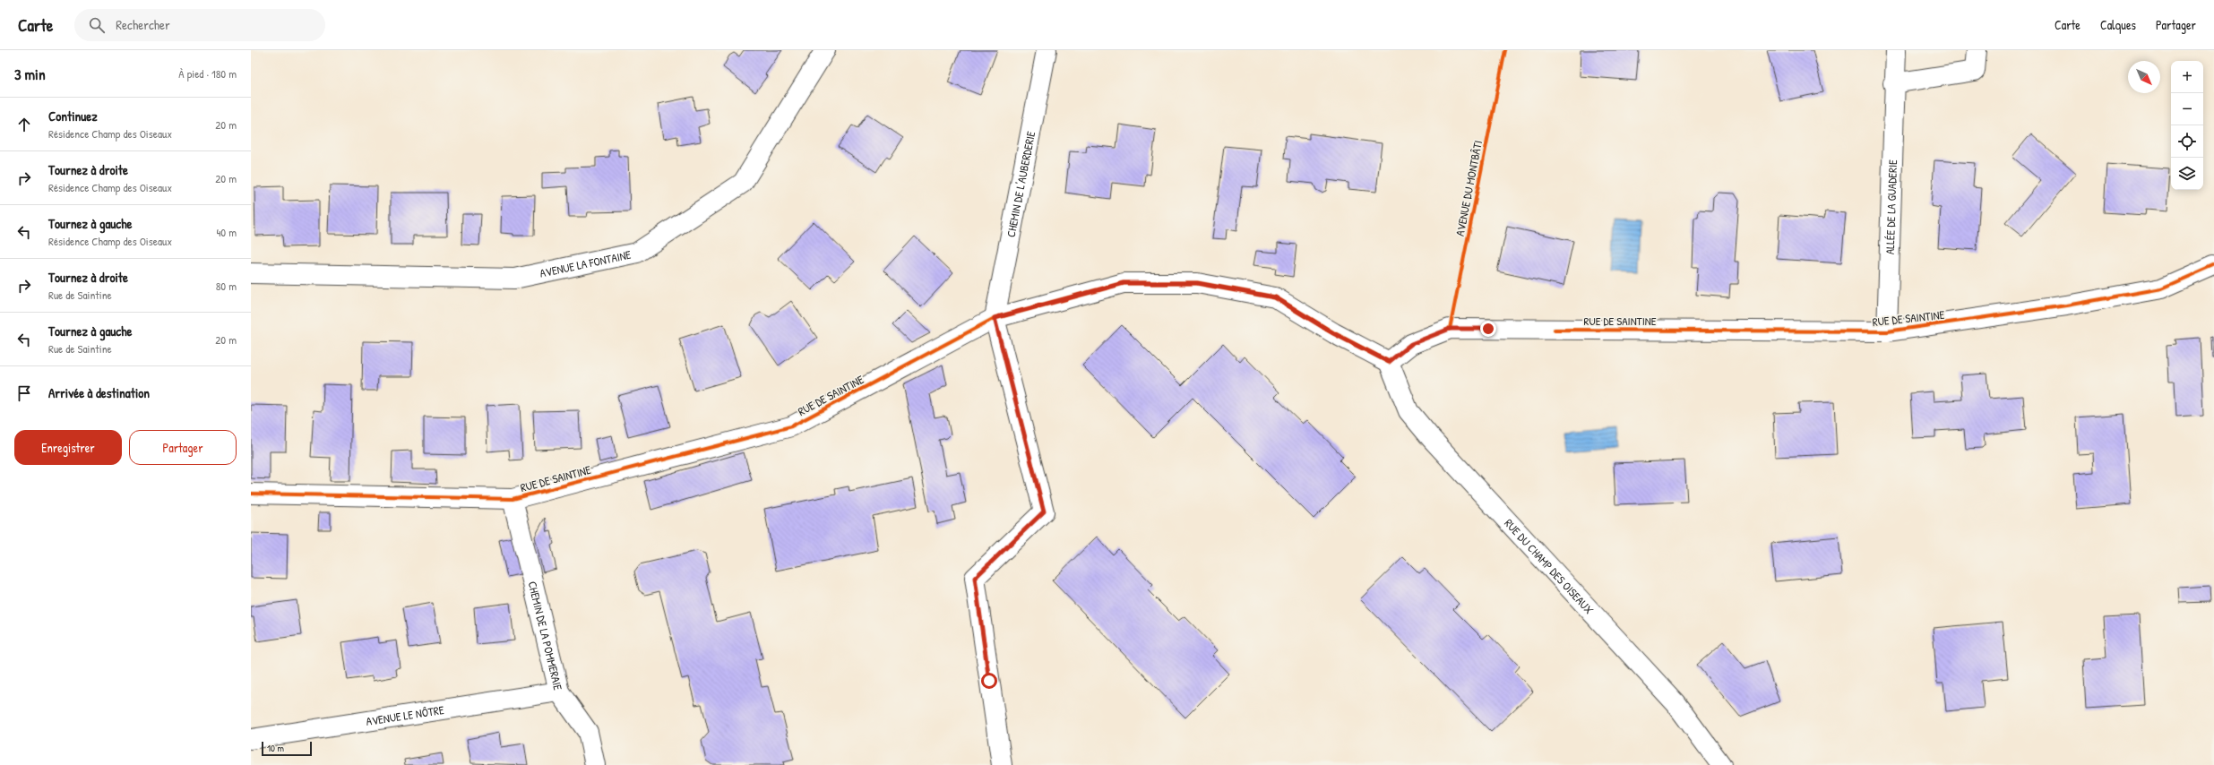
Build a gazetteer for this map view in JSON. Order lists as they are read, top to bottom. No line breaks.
{"streets":{"street":["CHEMIN DE L'AUBERDERIE","ALLÉE DE LA GUADERIE","AVENUE LA FONTAINE","RUE DE SAINTINE","RUE DU CHAMP DES OISEAUX","CHEMIN DE LA POMMERAIE","AVENUE LE NÔTRE"],"cycle path":["AVENUE DU MONTBÂTI"]},"crossings":[["CHEMIN DE L'AUBERDERIE","RUE DE SAINTINE"],["ALLÉE DE LA GUADERIE","RUE DE SAINTINE"],["RUE DE SAINTINE","RUE DU CHAMP DES OISEAUX"],["RUE DE SAINTINE","CHEMIN DE LA POMMERAIE"],["CHEMIN DE LA POMMERAIE","AVENUE LE NÔTRE"]],"scale_bar":"10 m","north":"bottom right","page":{"header":"Carte","search":"Rechercher","nav":["Carte","Calques","Partager"],"heading":["3 min","À pied · 180 m"],"map_buttons":["+","−"],"list":[["Continuez","Résidence Champ des Oiseaux","20 m"],["Tournez à droite","Résidence Champ des Oiseaux","20 m"],["Tournez à gauche","Résidence Champ des Oiseaux","40 m"],["Tournez à droite","Rue de Saintine","80 m"],["Tournez à gauche","Rue de Saintine","20 m"],"Arrivée à destination"],"buttons":["Enregistrer","Partager"],"scale":"10 m"}}
